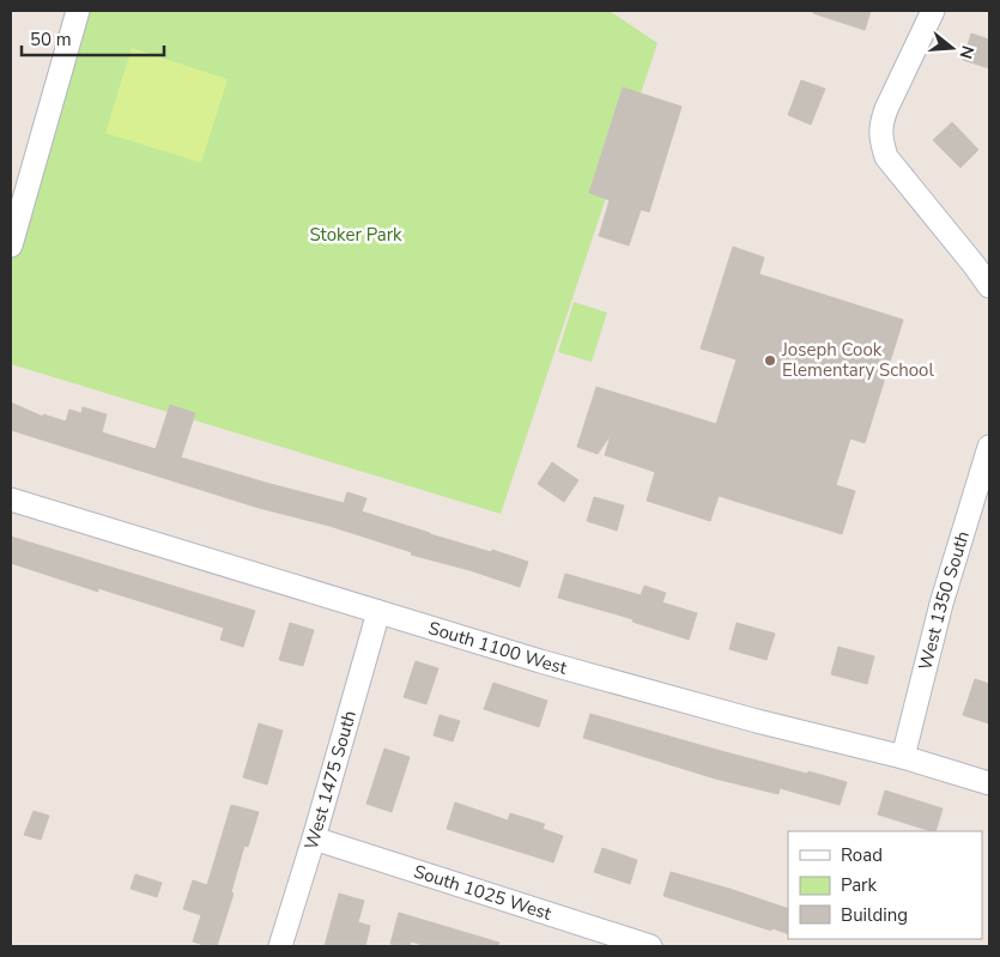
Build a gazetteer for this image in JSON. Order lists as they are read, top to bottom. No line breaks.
{"streets":{"street":["West 1350 South","South 1100 West","West 1475 South","South 1025 West"]},"crossings":[["West 1350 South","South 1100 West"],["South 1100 West","West 1475 South"],["West 1475 South","South 1025 West"]],"parks":["Stoker Park"],"places":["Joseph Cook Elementary School"],"legend":["Road","Park","Building"],"scale_bar":"50 m","north":"right"}
